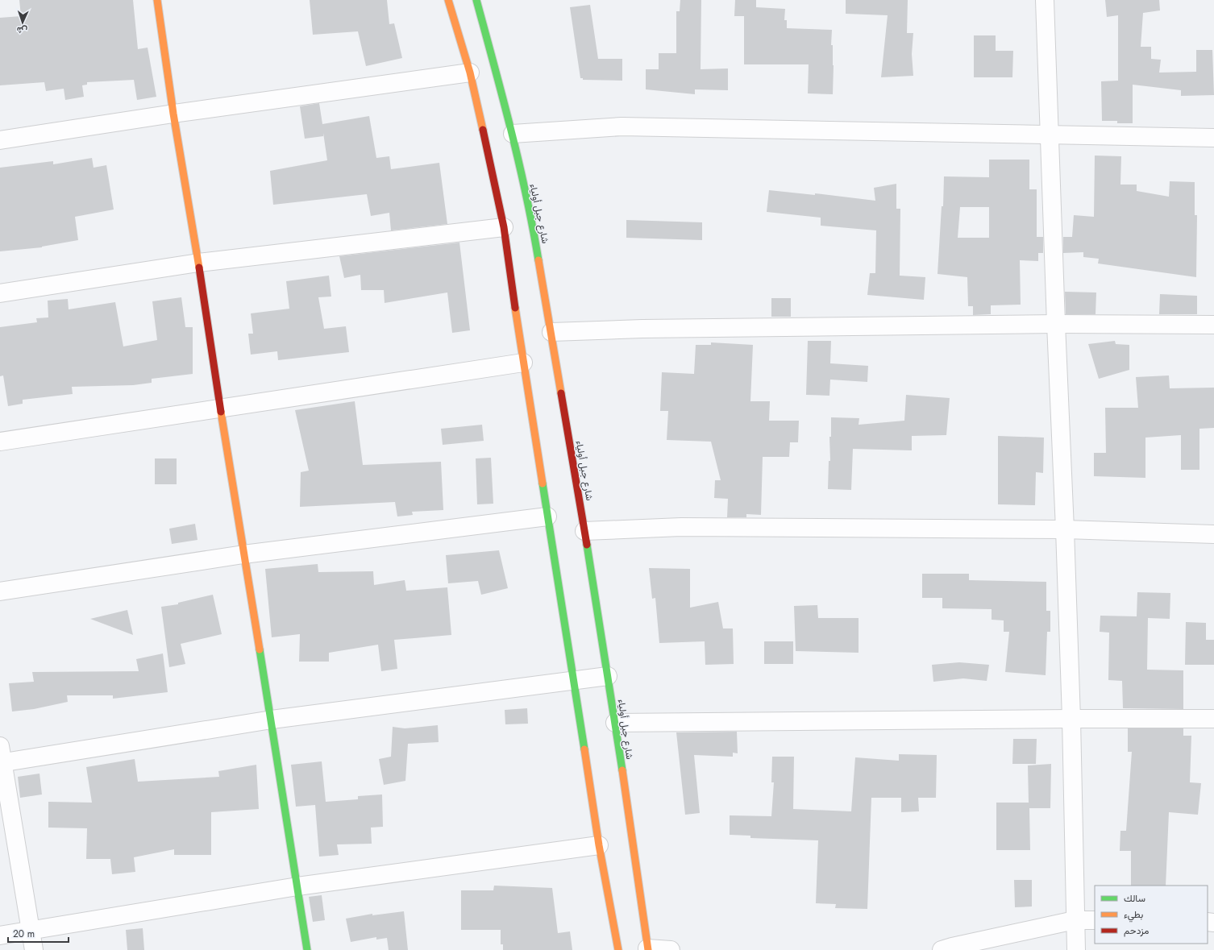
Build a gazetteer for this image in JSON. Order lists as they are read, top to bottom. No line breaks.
{"streets":{"main road":["شارع جبل أولياء"]},"legend":["سالك","بطيء","مزدحم"],"scale_bar":"20 m","north":"bottom"}
